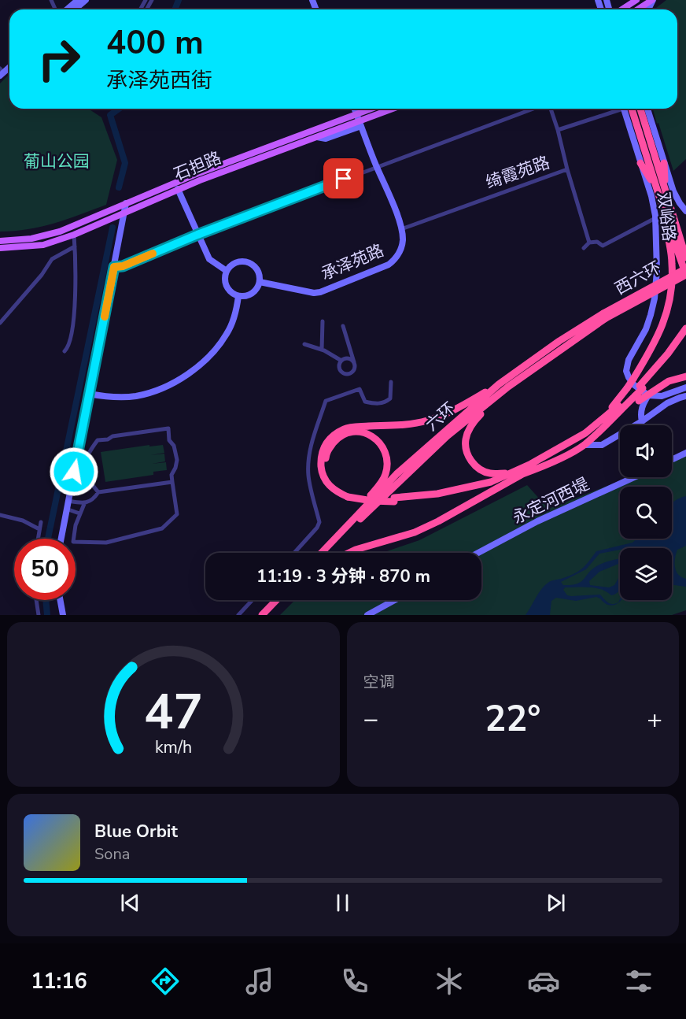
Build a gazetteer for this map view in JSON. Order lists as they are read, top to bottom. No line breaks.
{"streets":{"highway":["双峪路","西六环","六环"],"main road":["石担路"],"street":["绮霞苑路","承泽苑路","永定河西堤"]},"crossings":[["石担路","承泽苑路"],["绮霞苑路","承泽苑路"],["双峪路","西六环"],["西六环","六环"]],"parks":["葡山公园"],"page":{"turn":["400 m","承泽苑西街"],"limit":"50","trip":"11:19 · 3 分钟 · 870 m","tile":"空调","heat":["−","22°","+"],"song":["Blue Orbit","Sona"],"tabs":"11:16","gauge":["47","km/h"]}}
